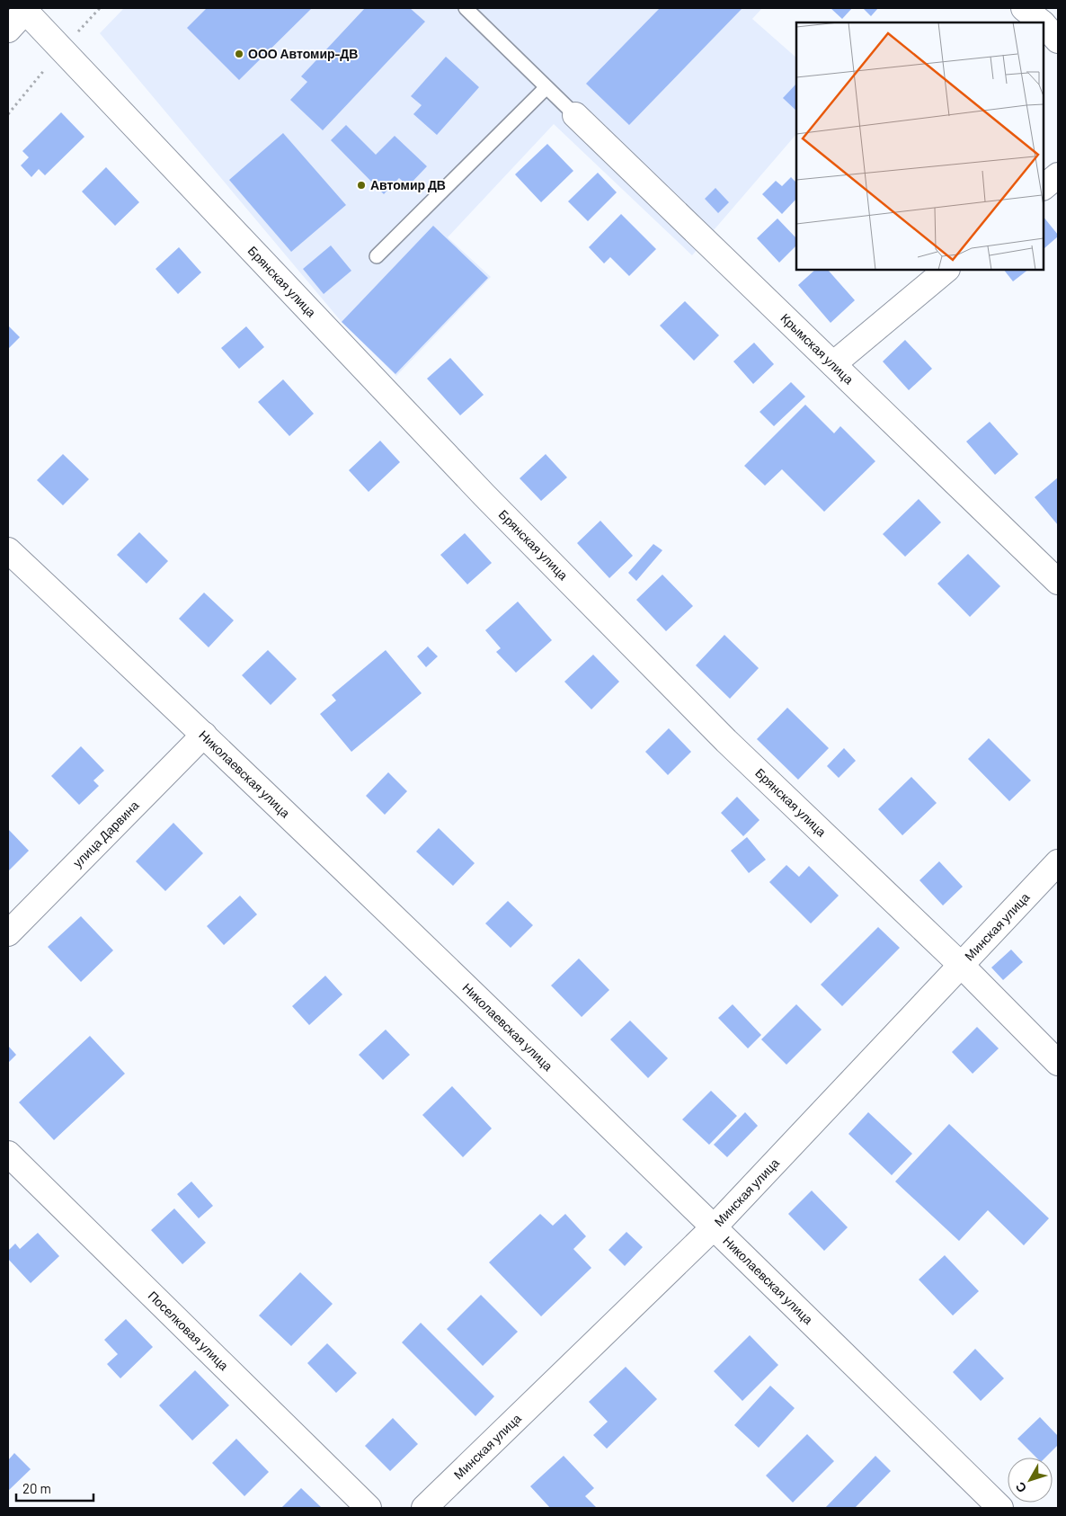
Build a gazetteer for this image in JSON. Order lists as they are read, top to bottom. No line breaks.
{"streets":{"main road":["Брянская улица","Крымская улица","Николаевская улица","улица Дарвина","Минская улица","Поселковая улица"]},"crossings":[["Брянская улица","Минская улица"],["Николаевская улица","улица Дарвина"],["Николаевская улица","Минская улица"]],"places":["ООО Автомир-ДВ","Автомир ДВ"],"scale_bar":"20 m","north":"bottom left"}
